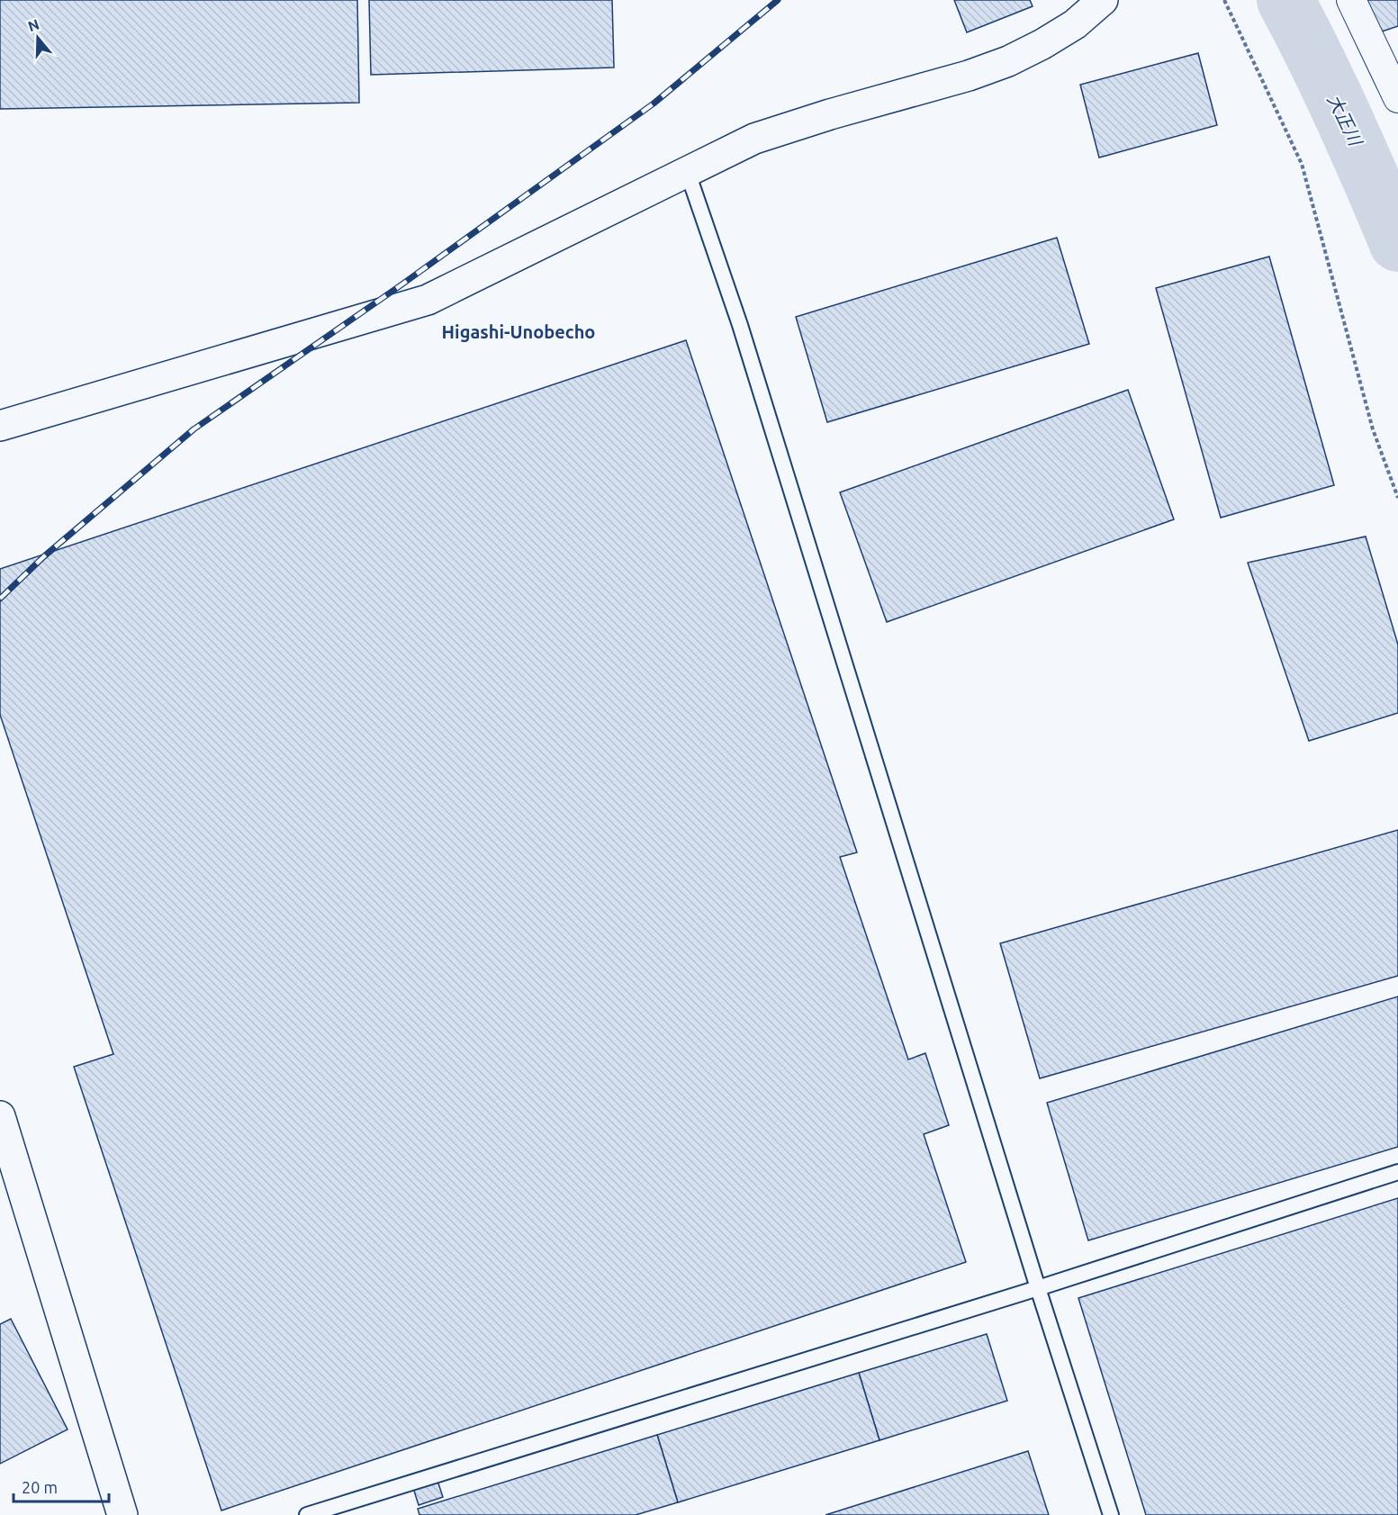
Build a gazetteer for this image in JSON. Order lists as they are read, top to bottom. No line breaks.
{"districts":["Higashi-Unobecho"],"water":["大正川"],"scale_bar":"20 m","north":"top"}
